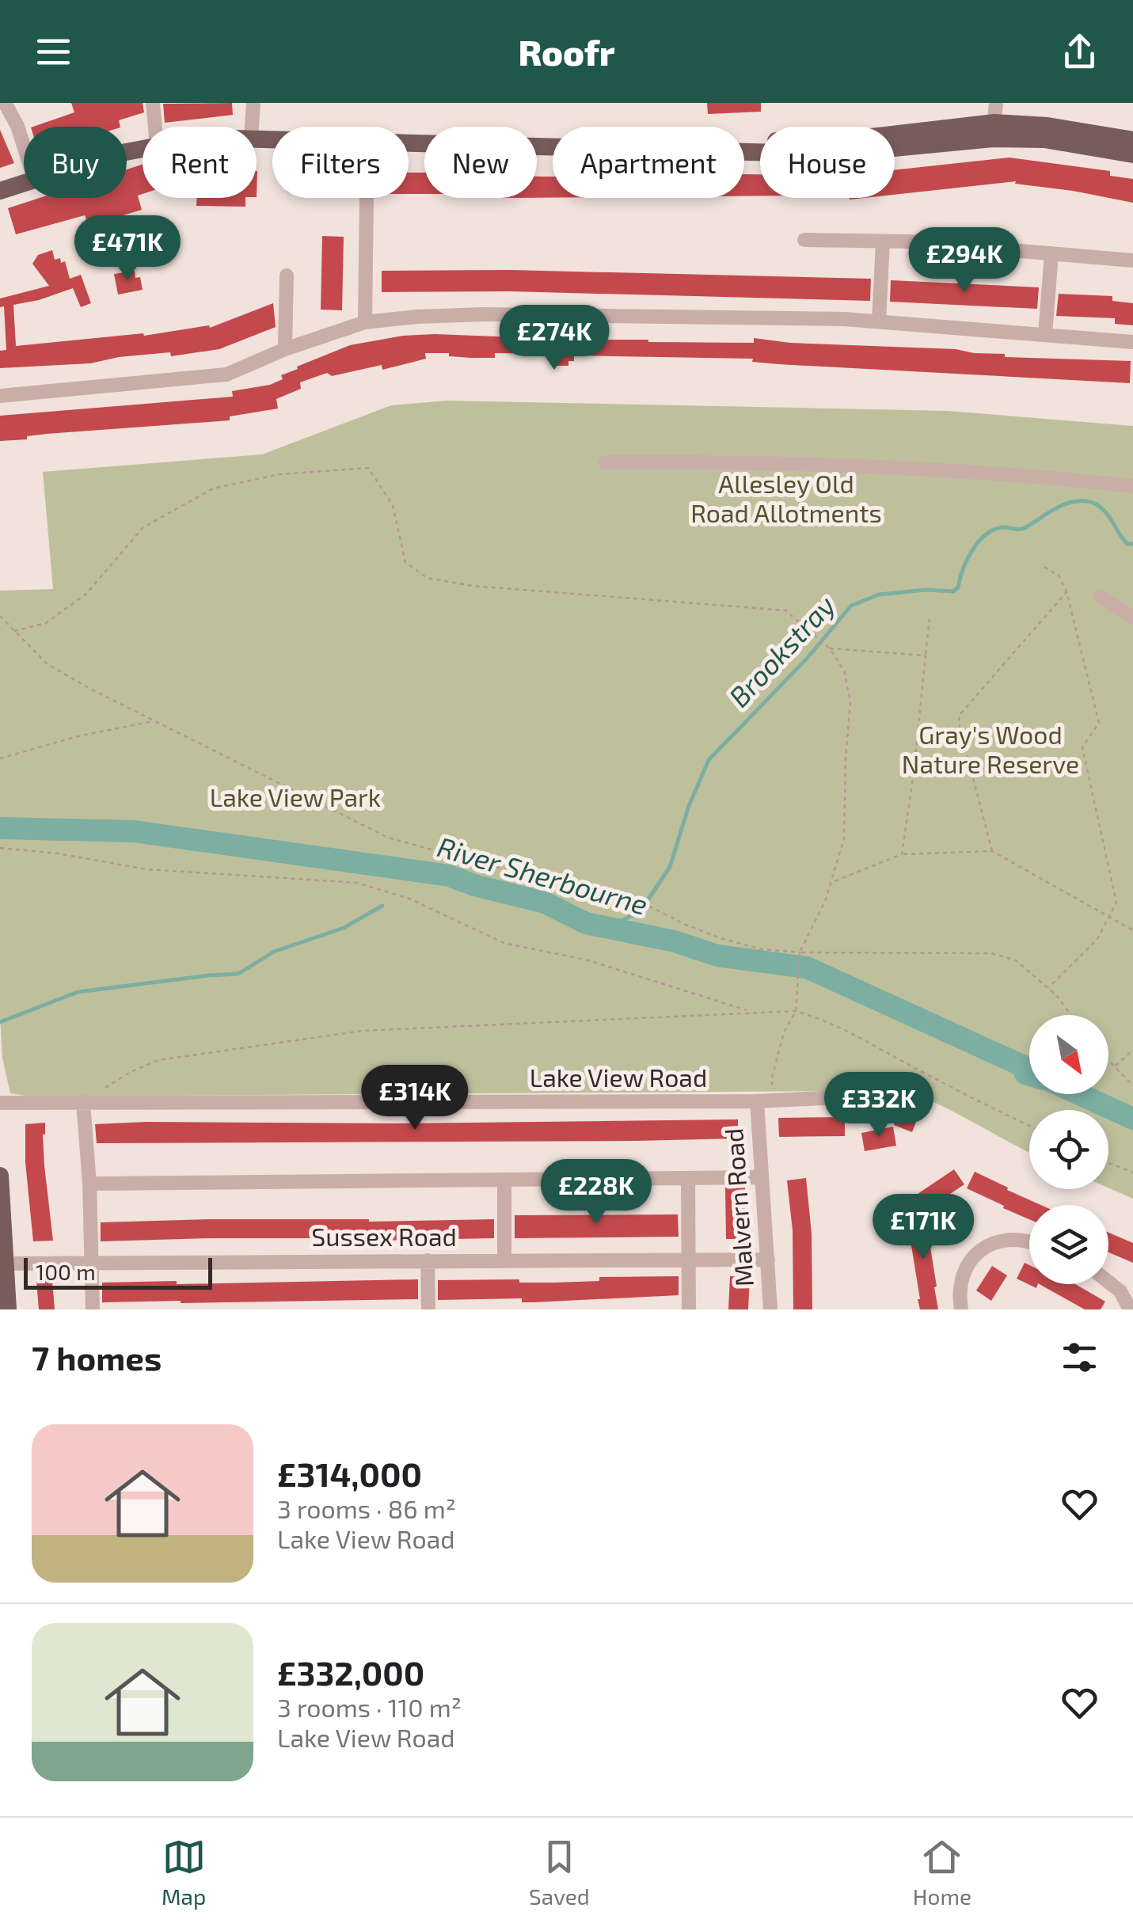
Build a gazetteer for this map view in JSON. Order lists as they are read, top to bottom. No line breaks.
{"streets":{"street":["Lake View Road","Malvern Road","Sussex Road"]},"crossings":[["Lake View Road","Malvern Road"],["Malvern Road","Sussex Road"]],"water":["Brookstray","River Sherbourne"],"parks":["Allesley Old Road Allotments","Gray's Wood Nature Reserve","Lake View Park"],"scale_bar":"100 m","north":"bottom right","page":{"header":"Roofr","chip":["Buy","Rent","Filters","New","Apartment","House"],"price":["£471K","£294K","£274K","£314K","£332K","£228K","£171K"],"scale":"100 m","heading":"7 homes","list":[{"name":"£314,000","note":"3 rooms · 86 m² · Lake View Road"},{"name":"£332,000","note":"3 rooms · 110 m² · Lake View Road"}],"tabs":["Map","Saved","Home"]}}
